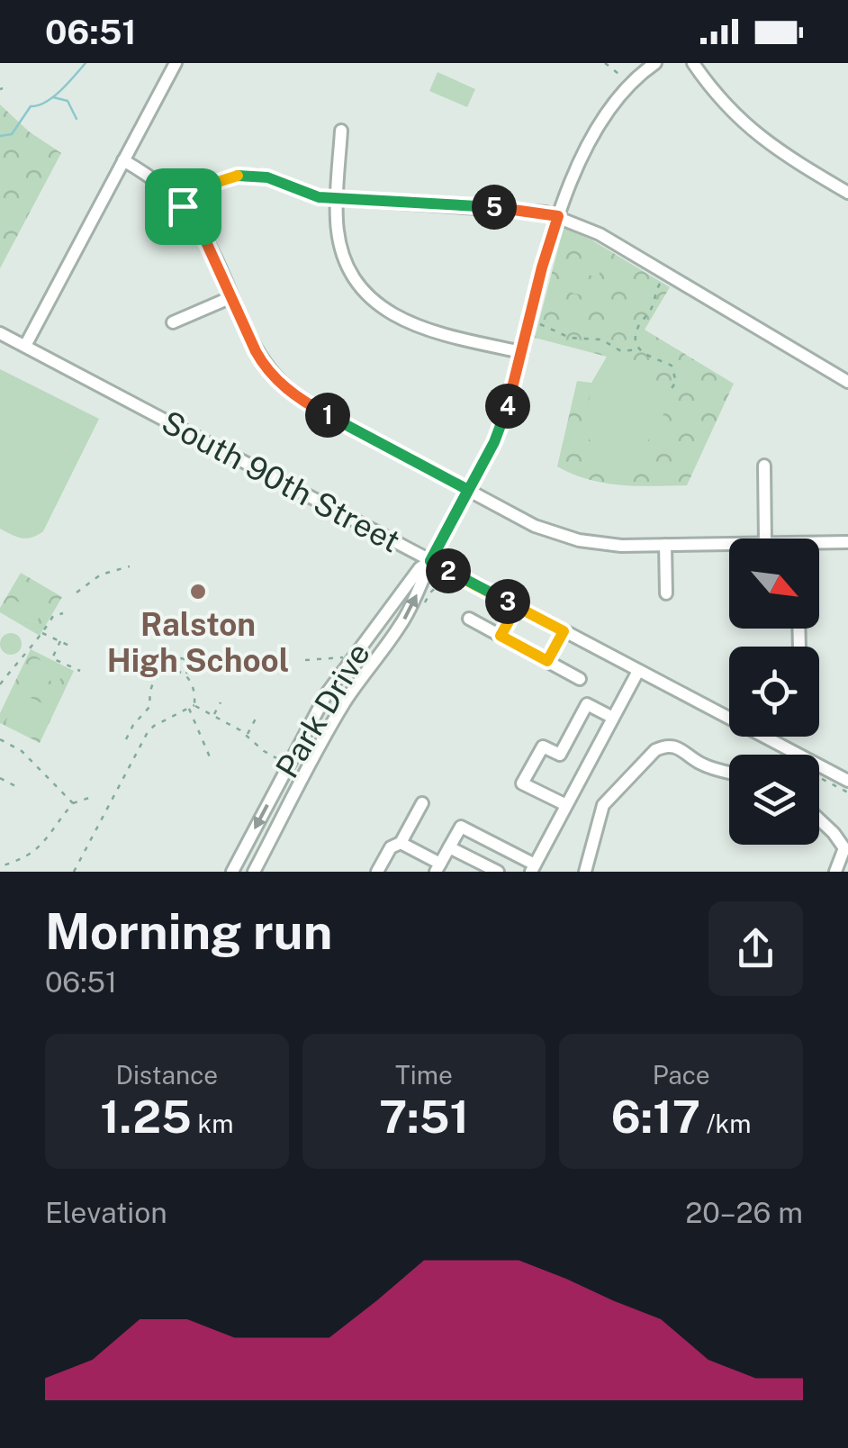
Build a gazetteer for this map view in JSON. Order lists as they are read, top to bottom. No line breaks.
{"streets":{"street":["South 90th Street","Park Drive"]},"crossings":[["South 90th Street","Park Drive"]],"places":["Ralston High School"],"north":"bottom right","page":{"status":"06:51","pins":["5","4","1","2","3"],"heading":["Morning run","06:51"],"stats":[["Distance","1.25 km"],["Time","7:51"],["Pace","6:17 /km"]],"chart":["Elevation","20–26 m"]}}
